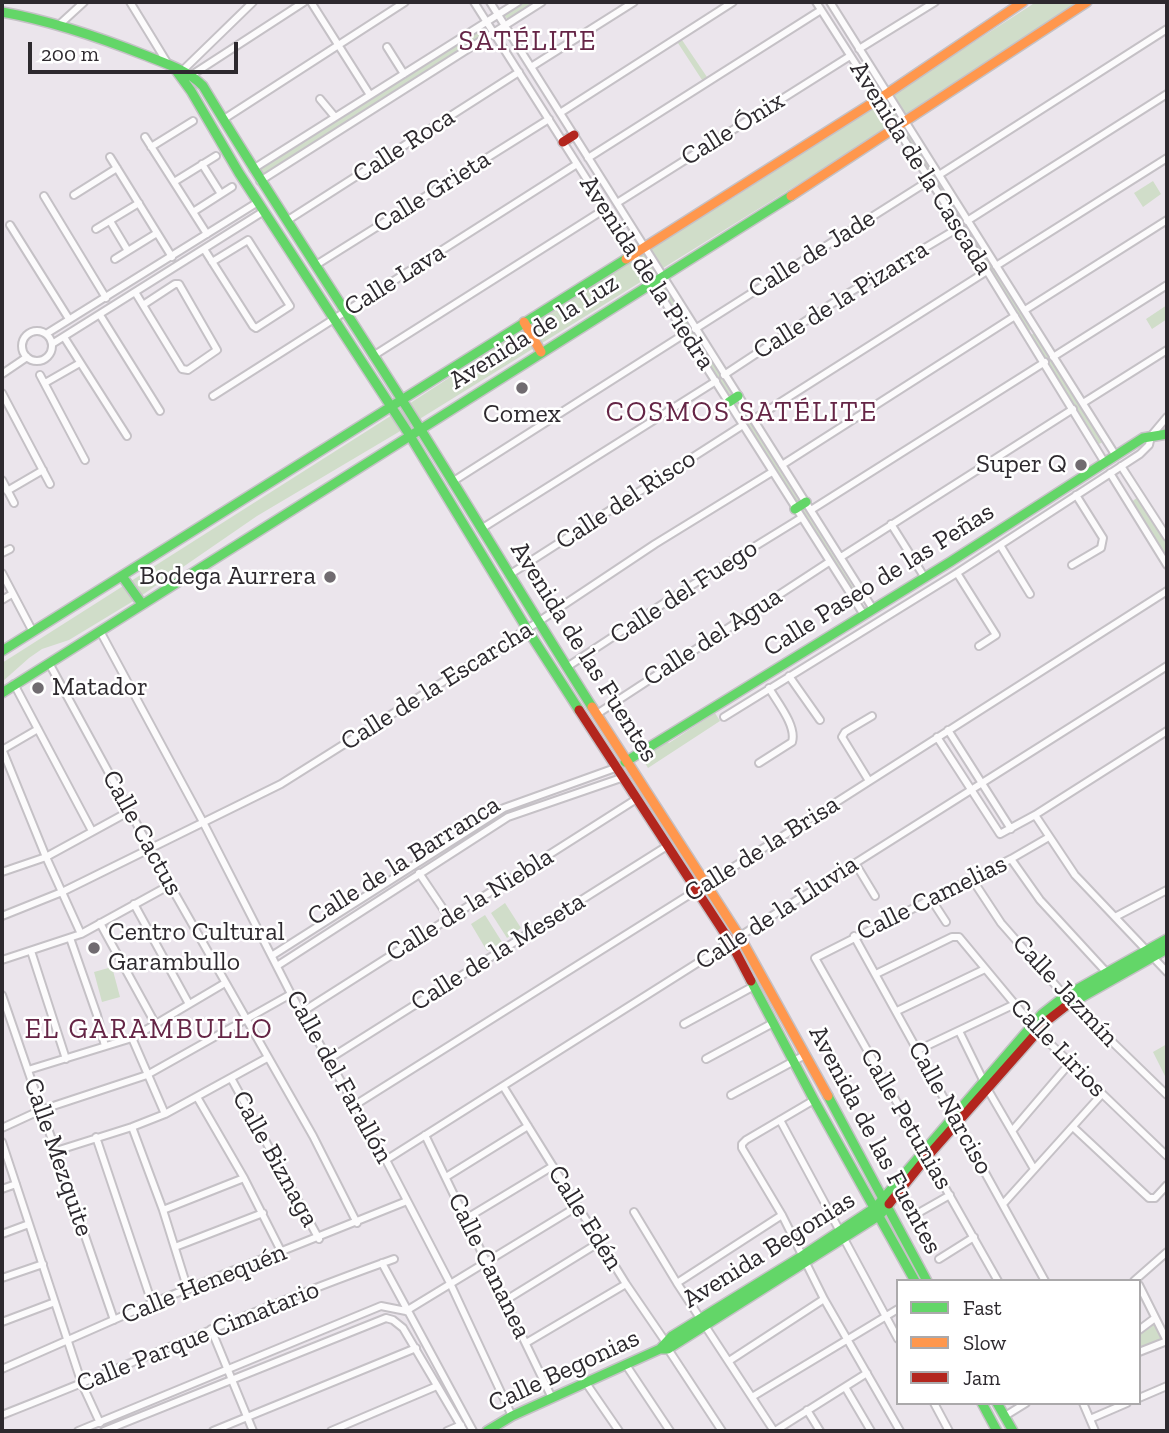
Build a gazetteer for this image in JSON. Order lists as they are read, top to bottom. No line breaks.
{"streets":{"main road":["Avenida de la Luz","Calle Paseo de las Peñas","Avenida de las Fuentes","Calle de la Barranca","Avenida Begonias","Calle Begonias"],"street":["Calle Ónix","Calle Roca","Avenida de la Cascada","Calle Grieta","Calle de Jade","Avenida de la Piedra","Calle Lava","Calle de la Pizarra","Calle del Risco","Calle del Fuego","Calle del Agua","Calle de la Escarcha","Calle Cactus","Calle de la Brisa","Calle Camelias","Calle de la Niebla","Calle de la Lluvia","Calle de la Meseta","Calle Jazmín","Calle Lirios","Calle del Farallón","Calle Narciso","Calle Petunias","Calle Mezquite","Calle Biznaga","Calle Edén","Calle Cananea","Calle Henequén","Calle Parque Cimatario"]},"crossings":[["Calle Ónix","Avenida de la Cascada"],["Calle Ónix","Avenida de la Piedra"],["Calle Roca","Avenida de la Piedra"],["Calle Roca","Avenida de las Fuentes"],["Avenida de la Cascada","Calle de Jade"],["Avenida de la Cascada","Calle de la Pizarra"],["Avenida de la Cascada","Avenida de la Luz"],["Avenida de la Cascada","Calle Paseo de las Peñas"],["Calle Grieta","Avenida de la Piedra"],["Calle Grieta","Avenida de las Fuentes"],["Calle de Jade","Avenida de la Piedra"],["Avenida de la Piedra","Calle Lava"],["Avenida de la Piedra","Calle de la Pizarra"],["Avenida de la Piedra","Avenida de la Luz"],["Avenida de la Piedra","Calle del Risco"],["Avenida de la Piedra","Calle Paseo de las Peñas"],["Avenida de la Piedra","Calle del Fuego"],["Avenida de la Piedra","Calle del Agua"],["Avenida de la Piedra","Calle de la Escarcha"],["Calle Lava","Avenida de las Fuentes"],["Avenida de la Luz","Avenida de las Fuentes"],["Avenida de la Luz","Calle Cactus"],["Avenida de la Luz","Calle del Farallón"],["Calle del Risco","Avenida de las Fuentes"],["Calle Paseo de las Peñas","Avenida de las Fuentes"],["Calle Paseo de las Peñas","Calle de la Barranca"],["Calle del Fuego","Avenida de las Fuentes"],["Calle del Agua","Avenida de las Fuentes"],["Avenida de las Fuentes","Calle de la Escarcha"],["Avenida de las Fuentes","Calle de la Brisa"],["Avenida de las Fuentes","Calle de la Barranca"],["Avenida de las Fuentes","Calle de la Niebla"],["Avenida de las Fuentes","Calle de la Lluvia"],["Avenida de las Fuentes","Calle de la Meseta"],["Avenida de las Fuentes","Avenida Begonias"],["Calle de la Escarcha","Calle Cactus"],["Calle de la Escarcha","Calle del Farallón"],["Calle Cactus","Calle Henequén"],["Calle de la Brisa","Calle del Farallón"],["Calle de la Barranca","Calle del Farallón"],["Calle Camelias","Calle Jazmín"],["Calle Camelias","Calle Narciso"],["Calle Camelias","Calle Petunias"],["Calle de la Niebla","Calle del Farallón"],["Calle de la Lluvia","Calle del Farallón"],["Calle de la Lluvia","Calle Edén"],["Calle de la Lluvia","Calle Cananea"],["Calle de la Meseta","Calle del Farallón"],["Calle Jazmín","Avenida Begonias"],["Calle Lirios","Calle Narciso"],["Calle Lirios","Avenida Begonias"],["Calle del Farallón","Calle Henequén"],["Calle del Farallón","Calle Begonias"],["Calle Narciso","Avenida Begonias"],["Calle Petunias","Avenida Begonias"],["Calle Mezquite","Calle Henequén"],["Calle Biznaga","Calle Henequén"],["Calle Edén","Avenida Begonias"],["Calle Edén","Calle Begonias"],["Avenida Begonias","Calle Begonias"],["Calle Cananea","Calle Begonias"]],"districts":["SATÉLITE","COSMOS SATÉLITE","EL GARAMBULLO"],"places":["Comex","Super Q","Bodega Aurrera","Matador","Centro Cultural Garambullo"],"legend":["Fast","Slow","Jam"],"scale_bar":"200 m"}
